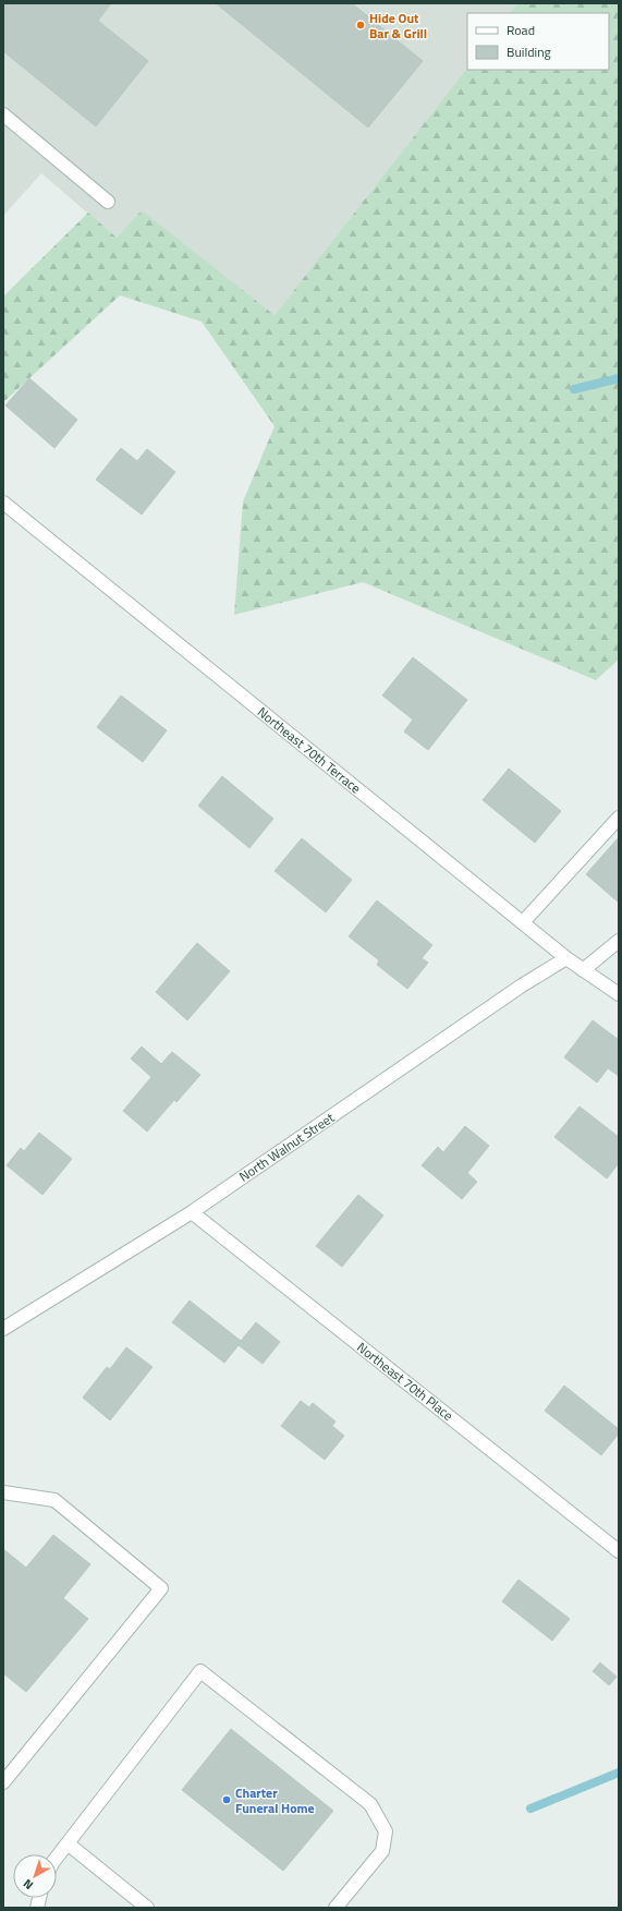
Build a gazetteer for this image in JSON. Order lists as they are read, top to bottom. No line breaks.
{"streets":{"street":["Northeast 70th Terrace","North Walnut Street","Northeast 70th Place"]},"crossings":[["Northeast 70th Terrace","North Walnut Street"],["North Walnut Street","Northeast 70th Place"]],"places":["Hide Out Bar & Grill","Charter Funeral Home"],"legend":["Road","Building"],"north":"bottom left"}
